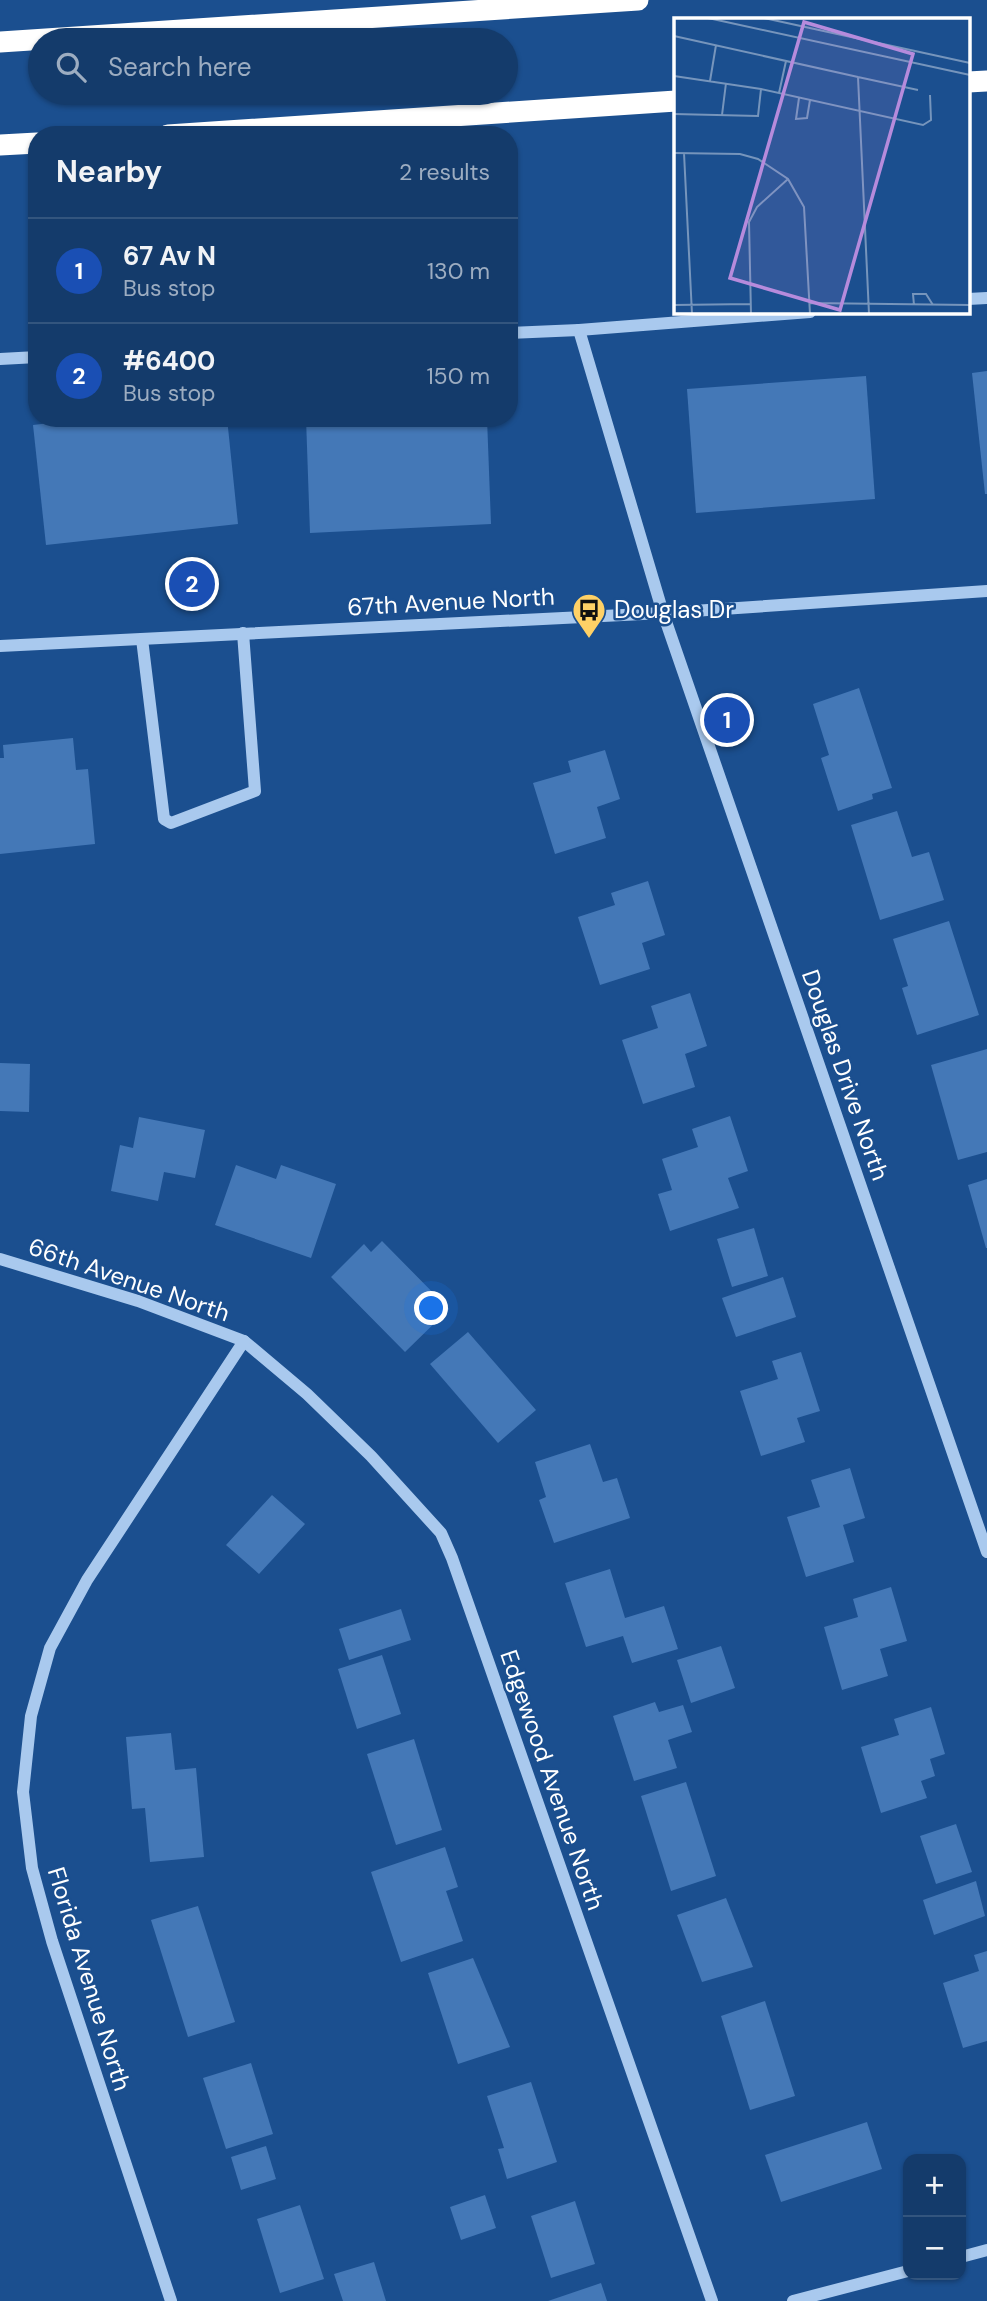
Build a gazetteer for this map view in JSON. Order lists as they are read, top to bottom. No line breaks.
{"streets":{"street":["67th Avenue North","Douglas Drive North","66th Avenue North","Edgewood Avenue North","Florida Avenue North"]},"crossings":[["67th Avenue North","Douglas Drive North"],["66th Avenue North","Edgewood Avenue North"],["66th Avenue North","Florida Avenue North"],["Edgewood Avenue North","Florida Avenue North"]],"places":{"bus stop":["Douglas Dr"]},"page":{"search":"Search here","heading":["Nearby","2 results"],"list":[{"mark":"1","name":"67 Av N","note":"Bus stop","value":"130 m"},{"mark":"2","name":"#6400","note":"Bus stop","value":"150 m"}],"pins":["2","1"],"map_buttons":["+","−"]}}
